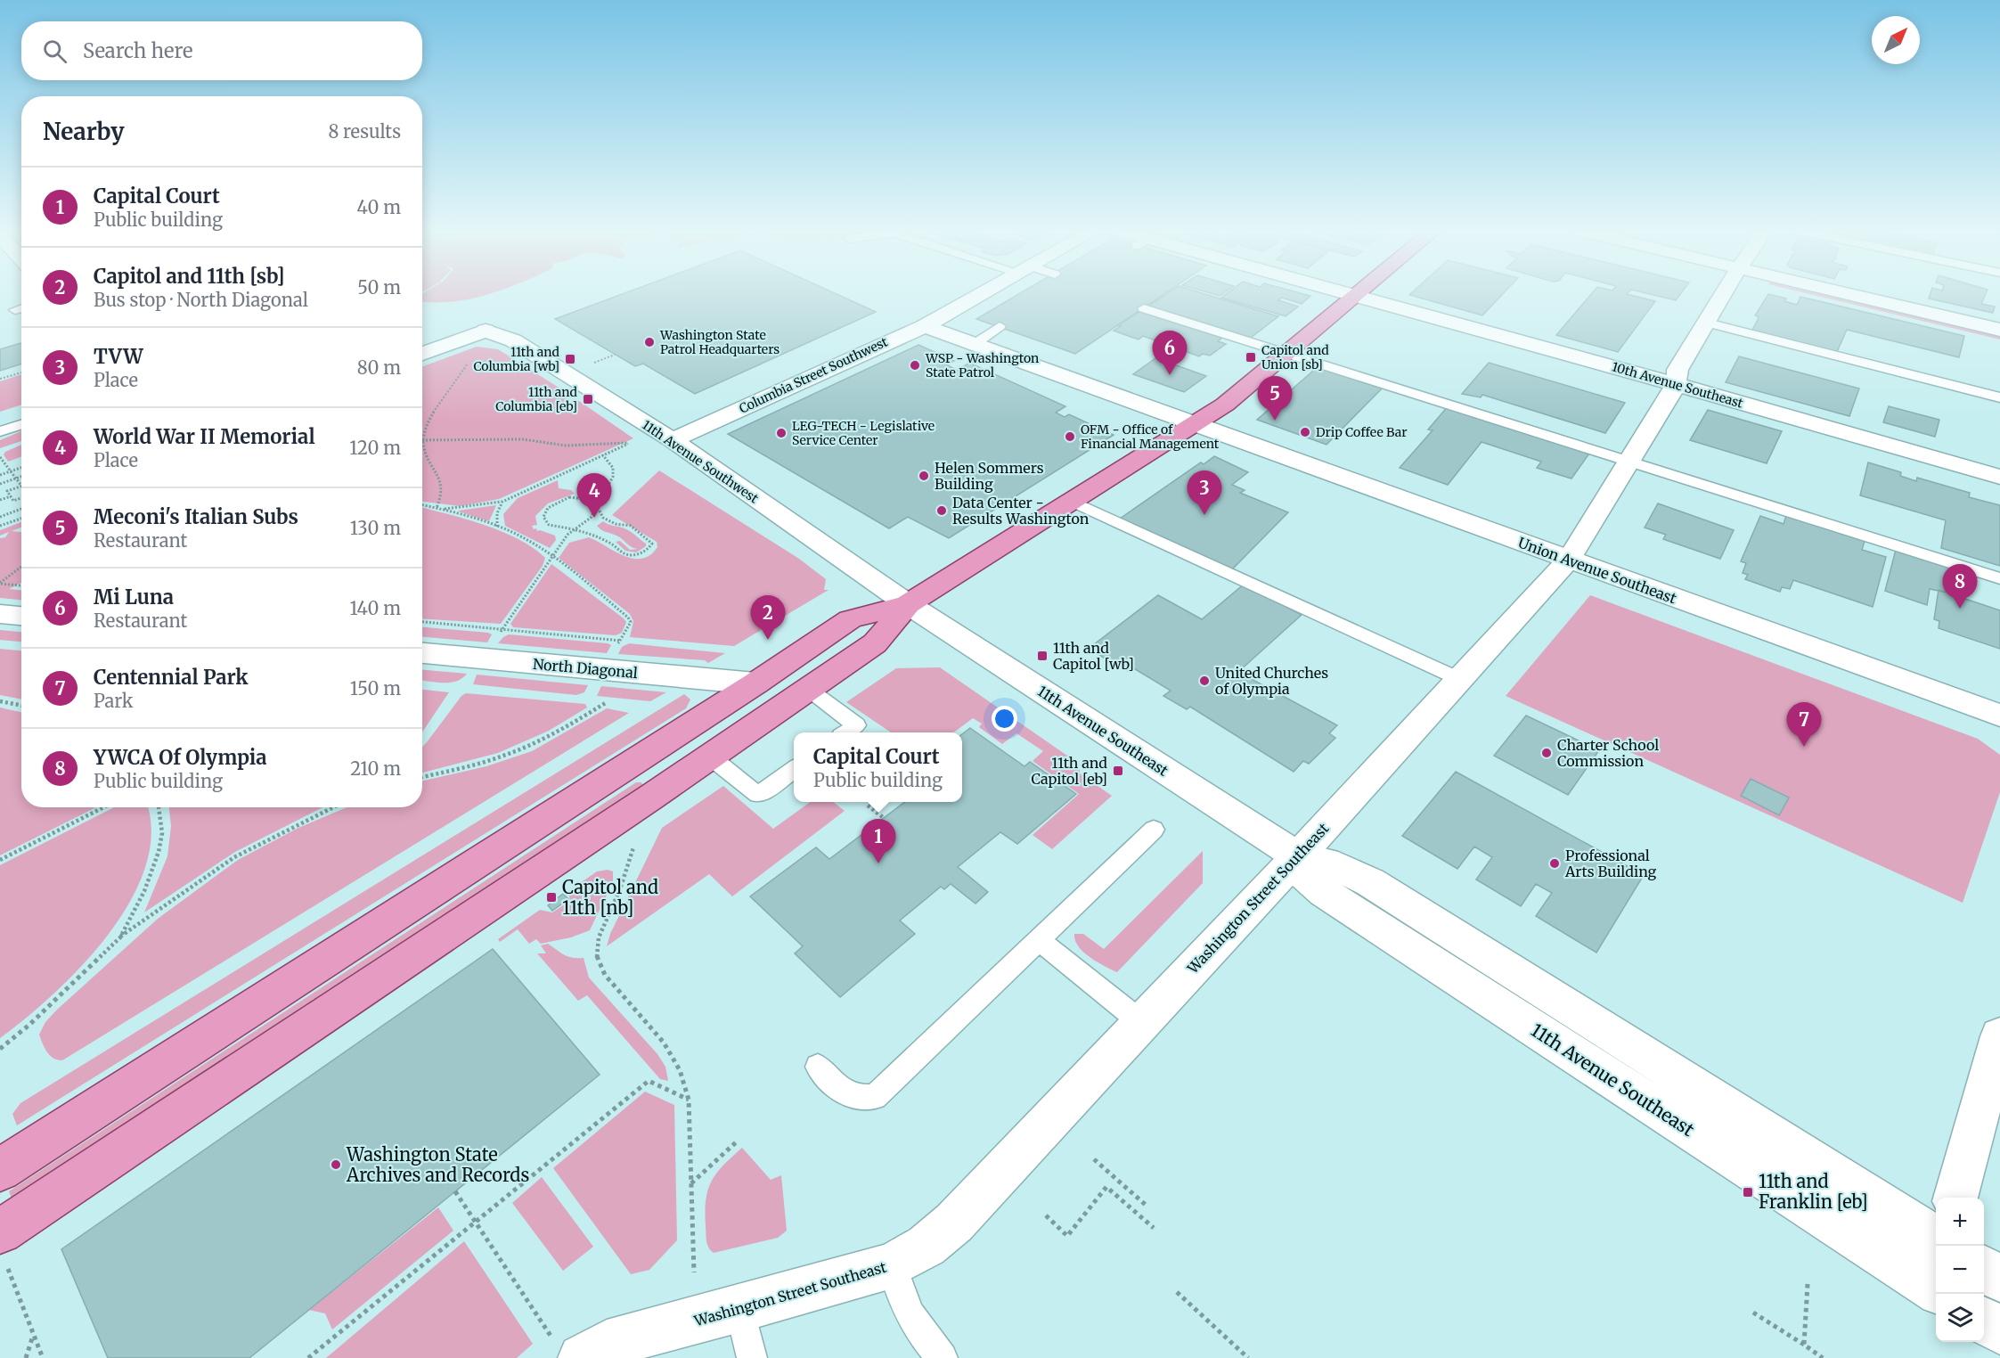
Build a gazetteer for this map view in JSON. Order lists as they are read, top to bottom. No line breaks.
{"streets":{"street":["Columbia Street Southwest","10th Avenue Southeast","11th Avenue Southwest","Union Avenue Southeast","North Diagonal","11th Avenue Southeast","Washington Street Southeast"]},"crossings":[["Columbia Street Southwest","11th Avenue Southwest"],["Columbia Street Southwest","Union Avenue Southeast"],["10th Avenue Southeast","Washington Street Southeast"],["11th Avenue Southwest","11th Avenue Southeast"],["Union Avenue Southeast","Washington Street Southeast"],["11th Avenue Southeast","Washington Street Southeast"]],"places":{"other":["Washington State Patrol Headquarters","WSP - Washington State Patrol","Drip Coffee Bar","LEG-TECH - Legislative Service Center","OFM - Office of Financial Management","Helen Sommers Building","Data Center - Results Washington","United Churches of Olympia","Charter School Commission","Professional Arts Building","Washington State Archives and Records"],"transit":["Capitol and Union [sb]","11th and Columbia [wb]","11th and Columbia [eb]","11th and Capitol [wb]","11th and Capitol [eb]","Capitol and 11th [nb]","11th and Franklin [eb]"]},"north":"top right","page":{"search":"Search here","heading":["Nearby","8 results"],"list":[{"mark":"1","name":"Capital Court","note":"Public building","value":"40 m"},{"mark":"2","name":"Capitol and 11th [sb]","note":"Bus stop · North Diagonal","value":"50 m"},{"mark":"3","name":"TVW","note":"Place","value":"80 m"},{"mark":"4","name":"World War II Memorial","note":"Place","value":"120 m"},{"mark":"5","name":"Meconi's Italian Subs","note":"Restaurant","value":"130 m"},{"mark":"6","name":"Mi Luna","note":"Restaurant","value":"140 m"},{"mark":"7","name":"Centennial Park","note":"Park","value":"150 m"},{"mark":"8","name":"YWCA Of Olympia","note":"Public building","value":"210 m"}],"pins":["6","5","3","4","8","2","7","1"],"popup":["Capital Court","Public building"],"map_buttons":["+","−"]}}
